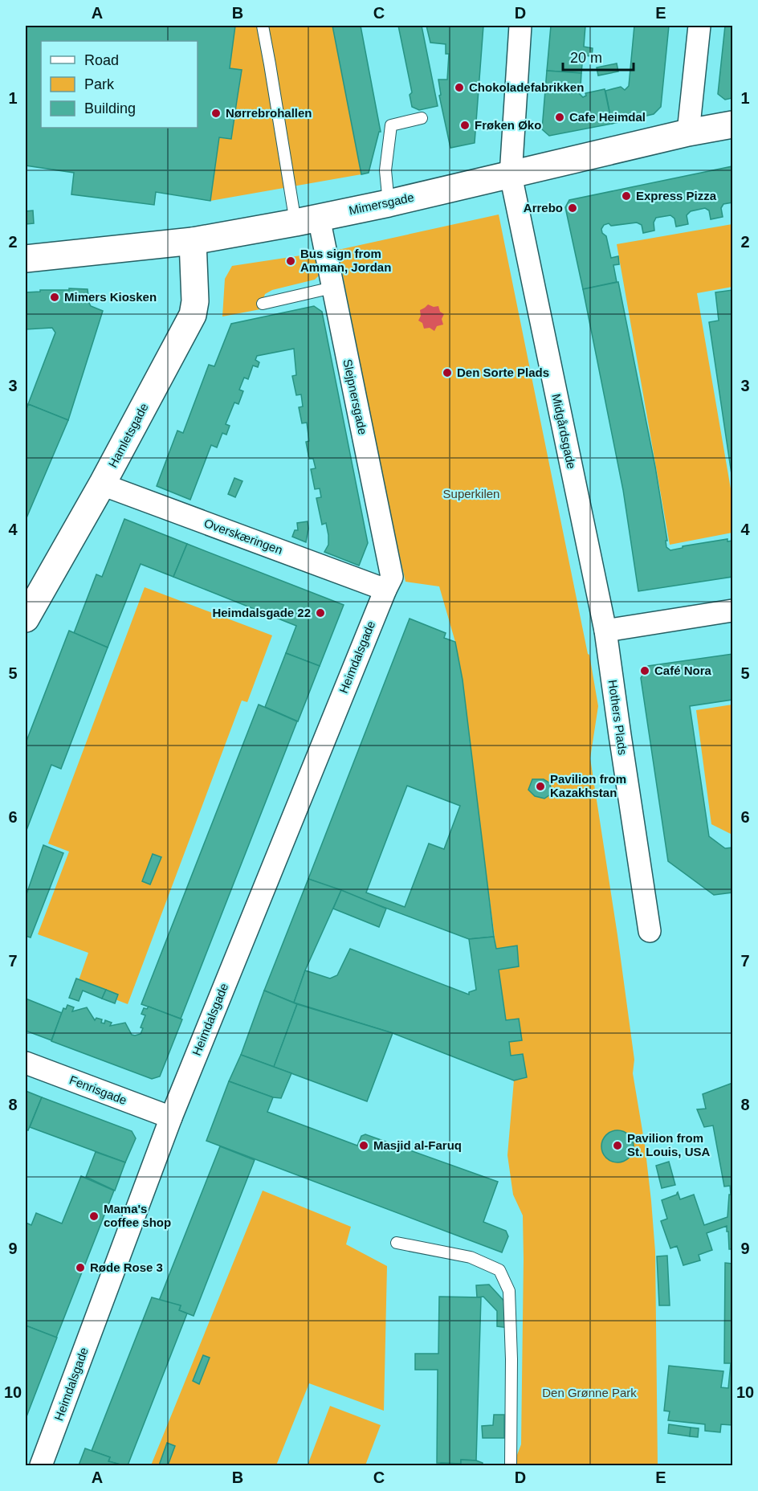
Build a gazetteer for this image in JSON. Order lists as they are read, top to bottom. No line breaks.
{"streets":{"street":["Mimersgade","Slejpnersgade","Midgårdsgade","Hamletsgade","Overskæringen","Heimdalsgade","Hothers Plads","Fenrisgade"]},"crossings":[["Mimersgade","Slejpnersgade"],["Mimersgade","Midgårdsgade"],["Mimersgade","Hamletsgade"],["Slejpnersgade","Overskæringen"],["Slejpnersgade","Heimdalsgade"],["Midgårdsgade","Hothers Plads"],["Hamletsgade","Overskæringen"],["Overskæringen","Heimdalsgade"],["Heimdalsgade","Fenrisgade"]],"parks":["Superkilen","Den Grønne Park"],"places":["Chokoladefabrikken","Nørrebrohallen","Cafe Heimdal","Frøken Øko","Express Pizza","Arrebo","Bus sign from Amman, Jordan","Mimers Kiosken","Den Sorte Plads","Heimdalsgade 22","Café Nora","Pavilion from Kazakhstan","Masjid al-Faruq","Pavilion from St. Louis, USA","Mama's coffee shop","Røde Rose 3"],"legend":["Road","Park","Building"],"scale_bar":"20 m","grid":{"columns":["A","B","C","D","E"],"rows":["1","2","3","4","5","6","7","8","9","10"]}}
